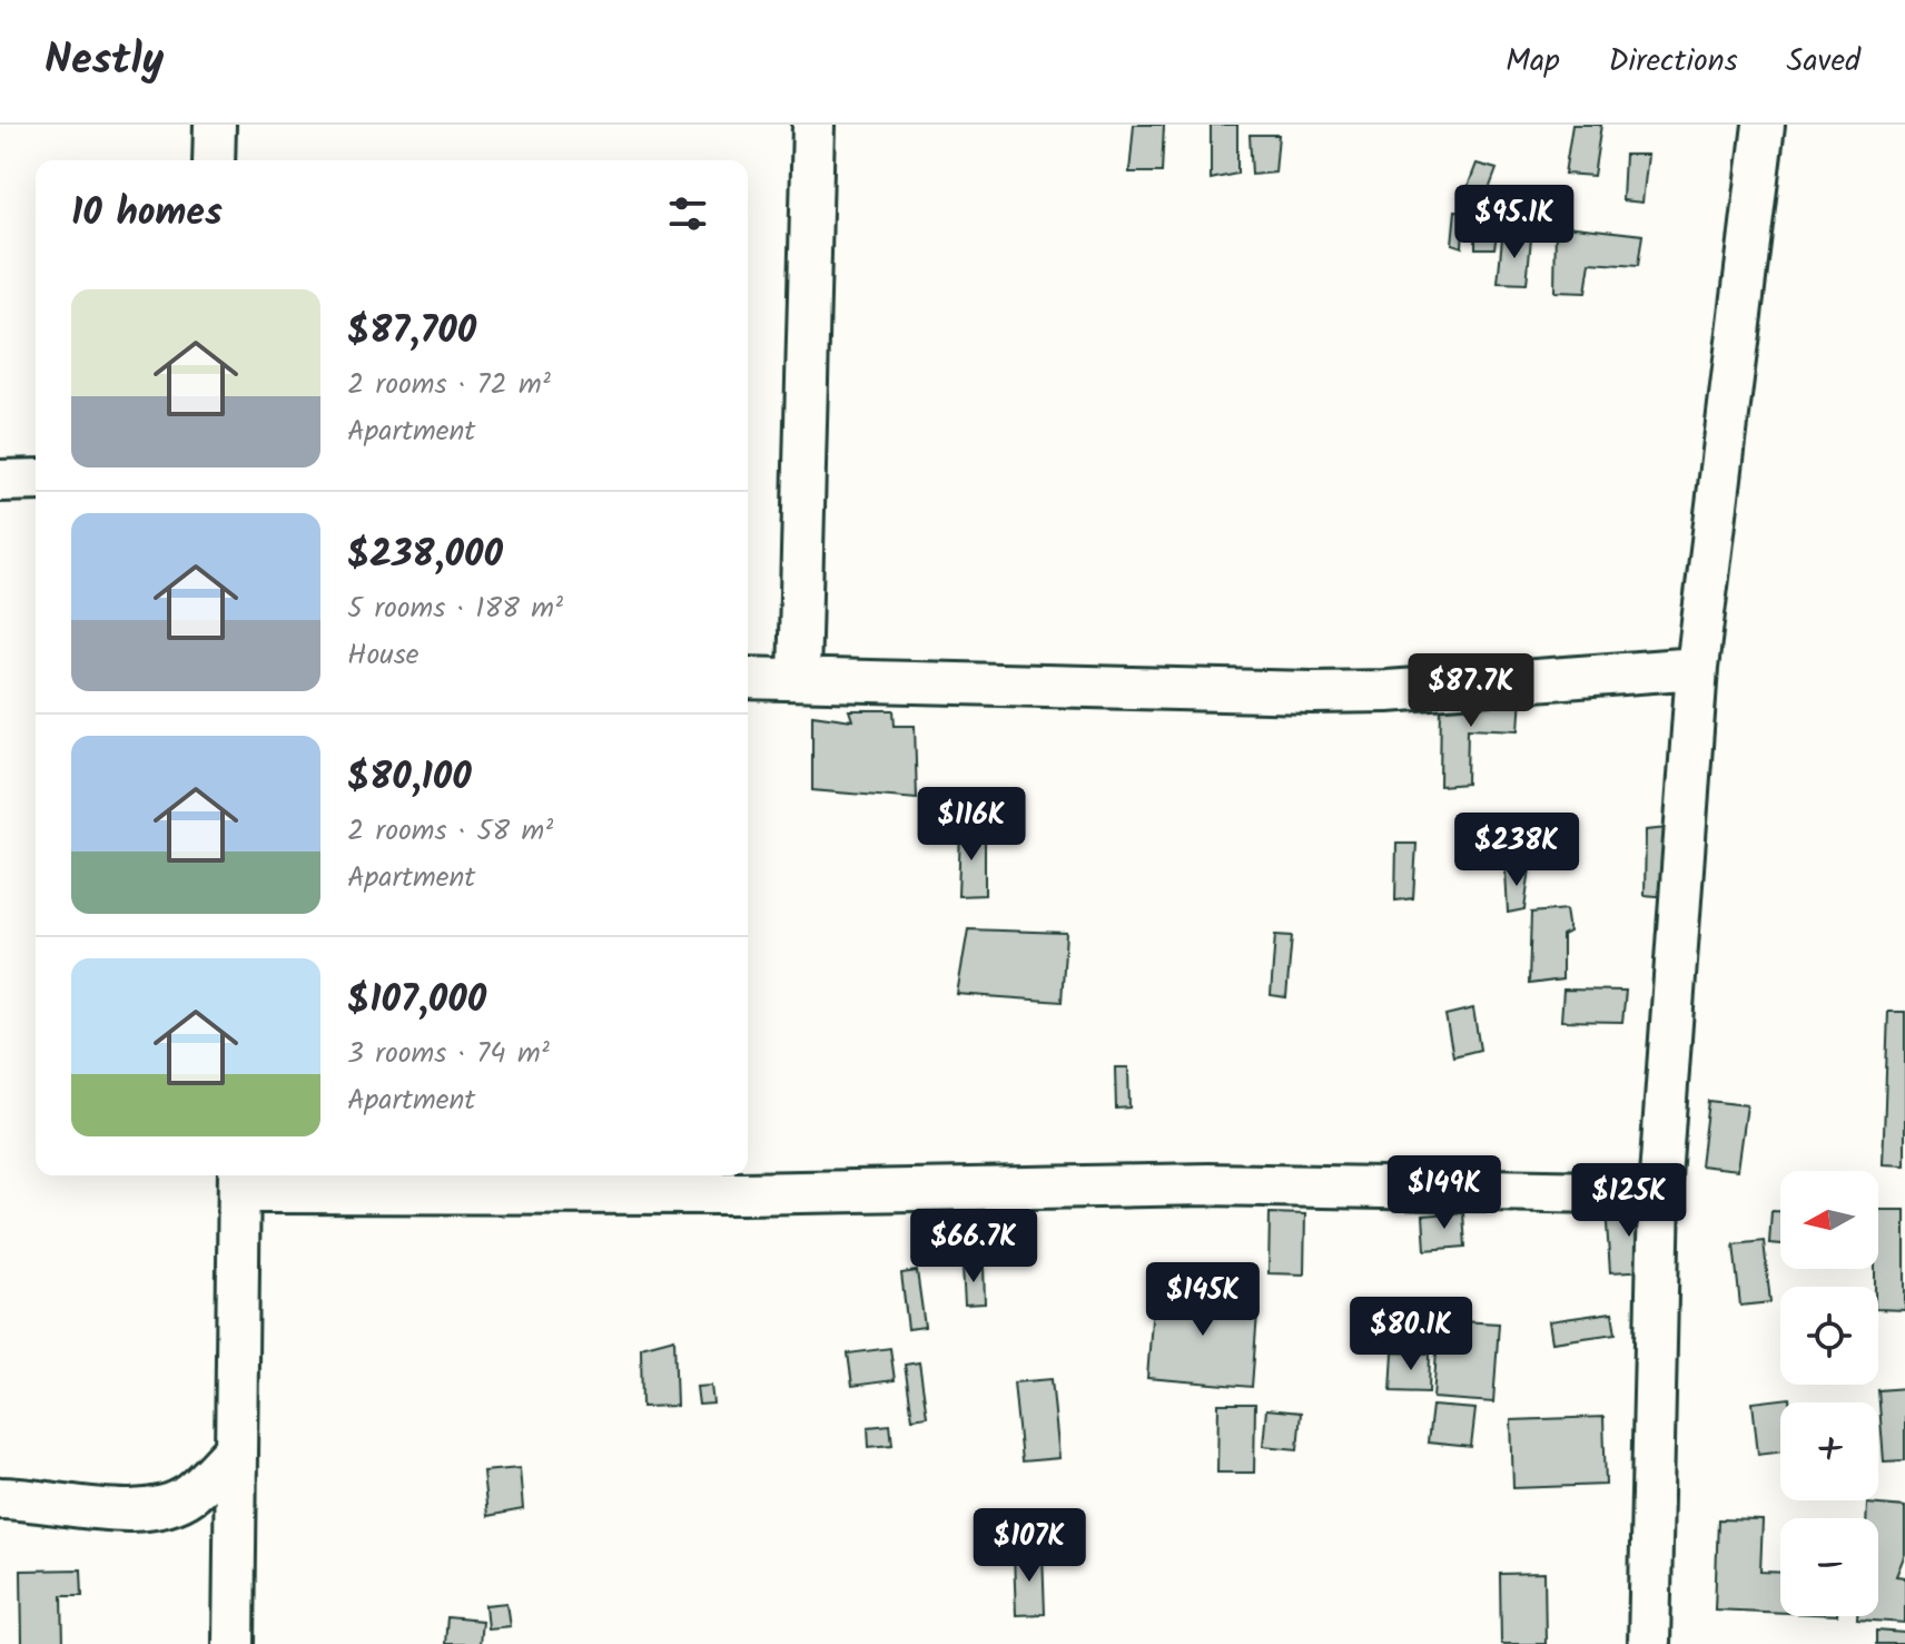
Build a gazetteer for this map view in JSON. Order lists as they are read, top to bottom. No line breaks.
{"north":"left","page":{"header":"Nestly","nav":["Map","Directions","Saved"],"heading":"10 homes","price":["$95.1K","$87.7K","$116K","$238K","$149K","$125K","$66.7K","$145K","$80.1K","$107K"],"list":[{"name":"$87,700","note":"2 rooms · 72 m² · Apartment"},{"name":"$238,000","note":"5 rooms · 188 m² · House"},{"name":"$80,100","note":"2 rooms · 58 m² · Apartment"},{"name":"$107,000","note":"3 rooms · 74 m² · Apartment"}],"map_buttons":["+","−"]}}
